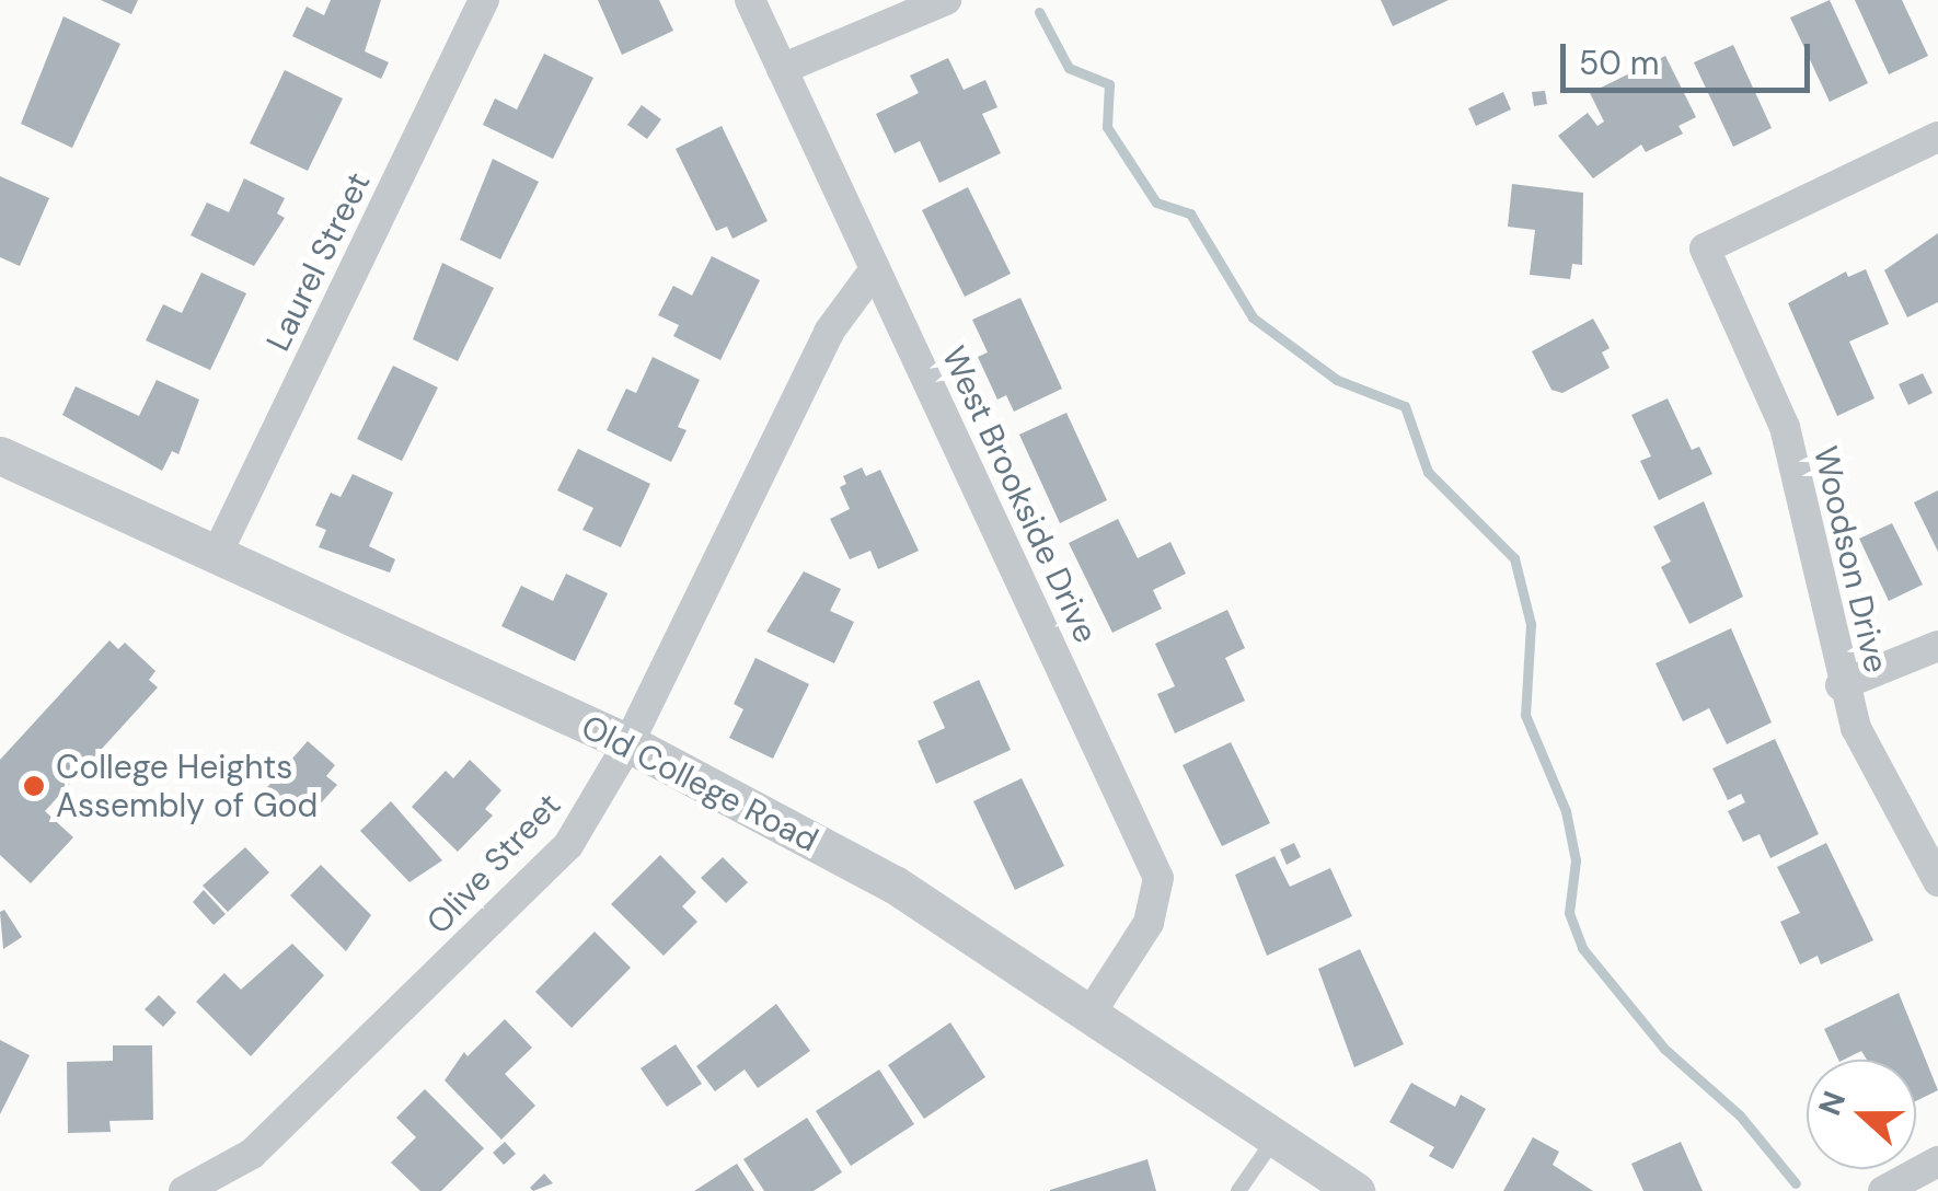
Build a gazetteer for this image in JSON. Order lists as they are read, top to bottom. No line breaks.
{"streets":{"street":["Laurel Street","West Brookside Drive","Woodson Drive","Old College Road","Olive Street"]},"crossings":[["Laurel Street","Old College Road"],["West Brookside Drive","Old College Road"],["West Brookside Drive","Olive Street"],["Old College Road","Olive Street"]],"places":["College Heights Assembly of God"],"scale_bar":"50 m","north":"left"}
